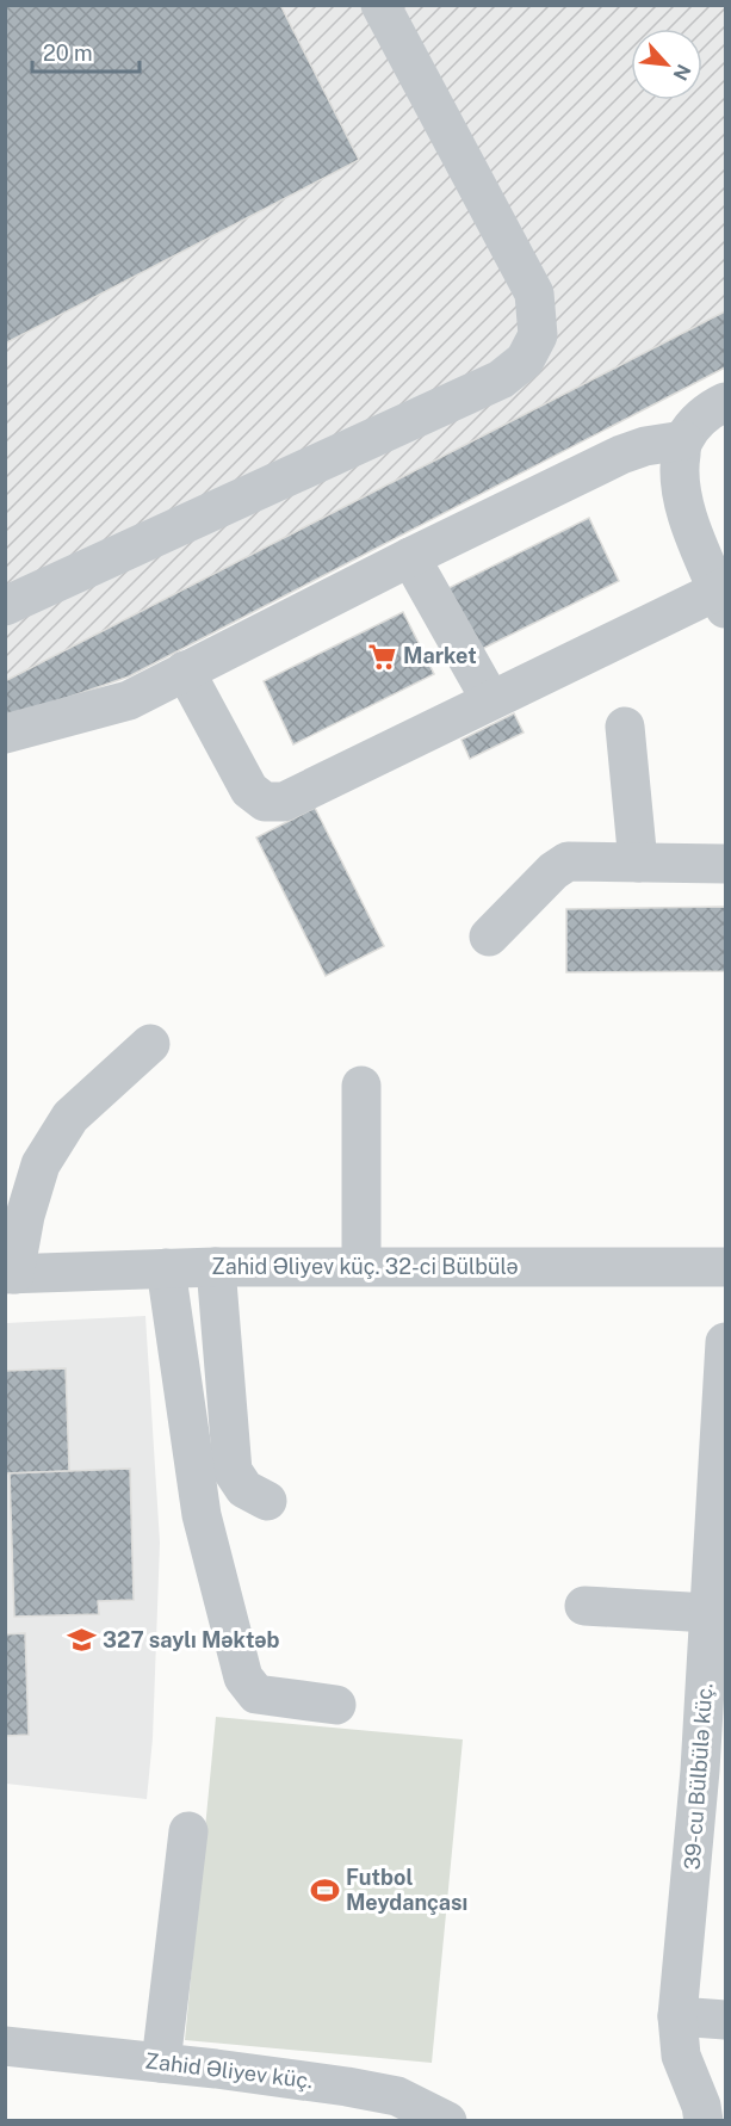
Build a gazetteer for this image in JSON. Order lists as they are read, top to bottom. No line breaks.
{"streets":{"street":["Zahid Əliyev küç. 32-ci Bülbülə","39-cu Bülbülə küç.","Zahid Əliyev küç."]},"places":{"supermarket":["Market"],"school or university":["327 saylı Məktəb"],"sports":["Futbol Meydançası"]},"scale_bar":"20 m","north":"bottom right"}
